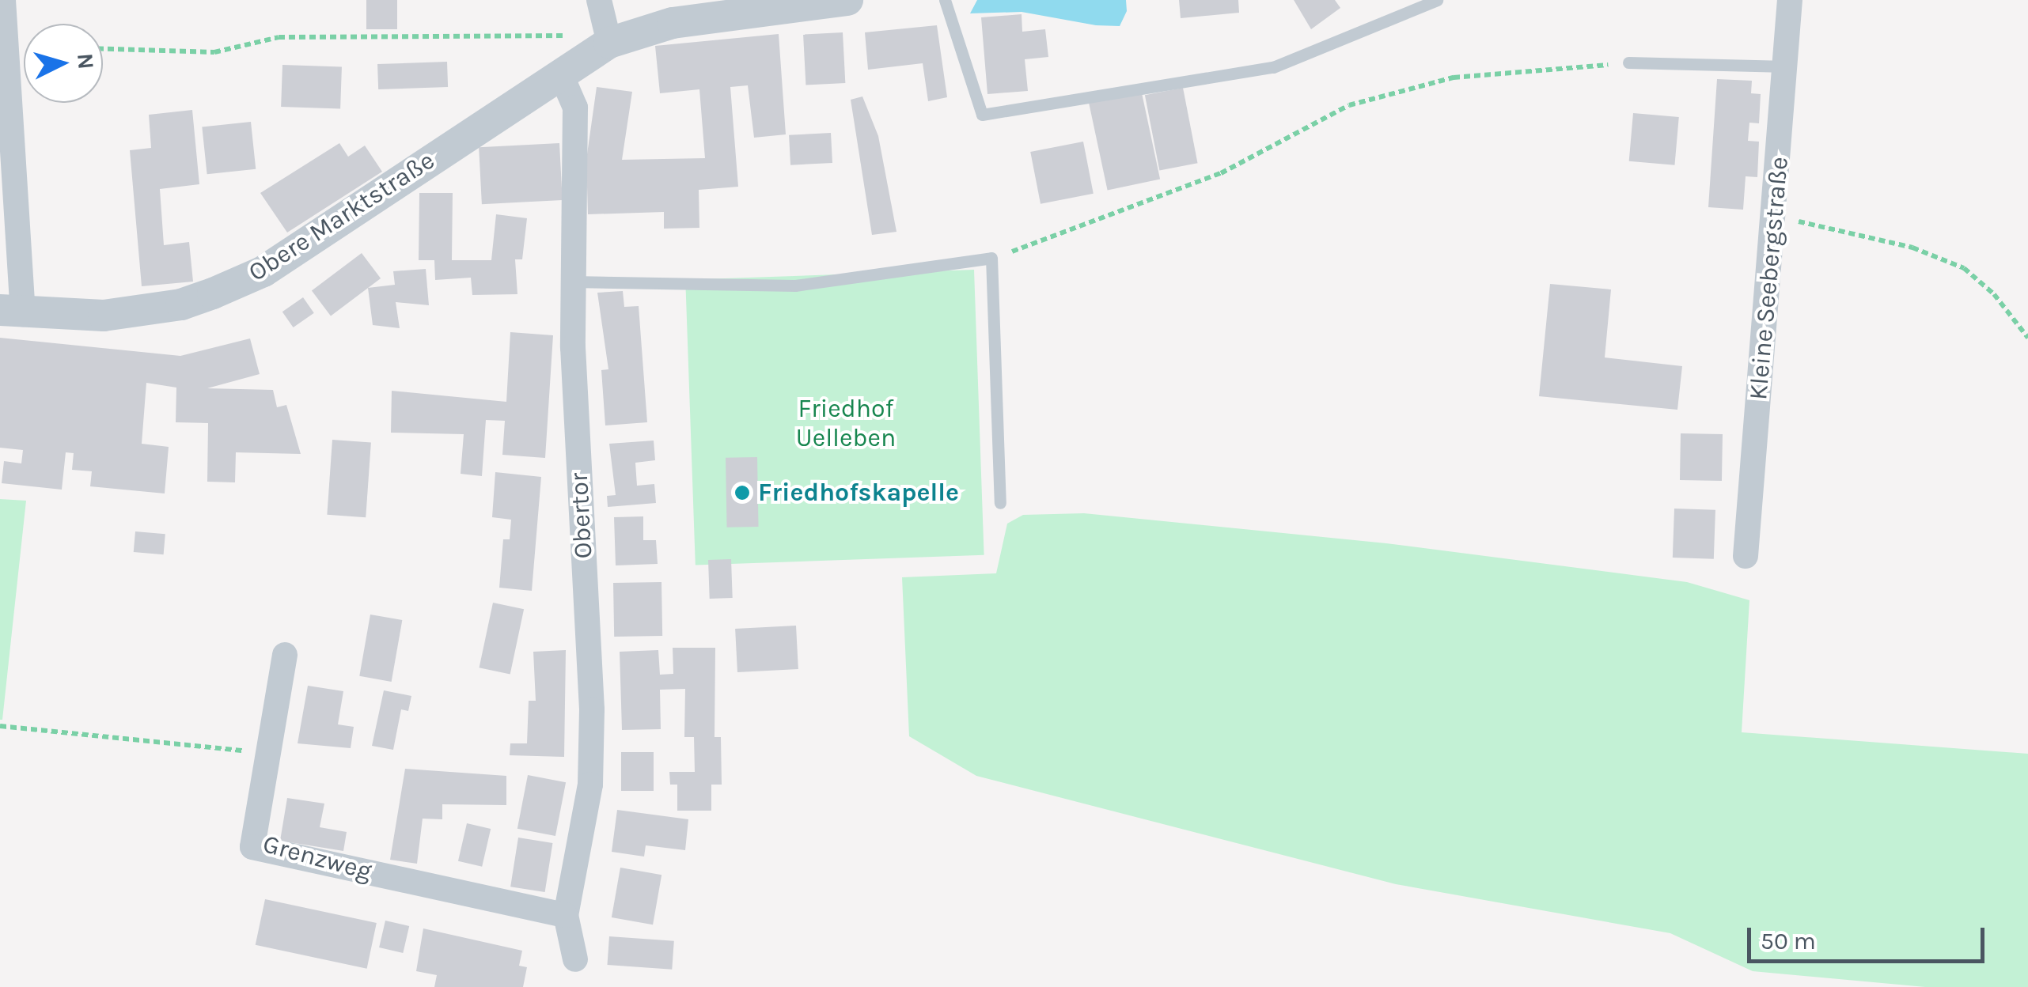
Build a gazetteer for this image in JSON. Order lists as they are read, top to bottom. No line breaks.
{"streets":{"street":["Obere Marktstraße","Kleine Seebergstraße","Obertor","Grenzweg"]},"crossings":[["Obere Marktstraße","Obertor"],["Obertor","Grenzweg"]],"parks":["Friedhof Uelleben"],"places":["Friedhofskapelle"],"scale_bar":"50 m","north":"right"}
